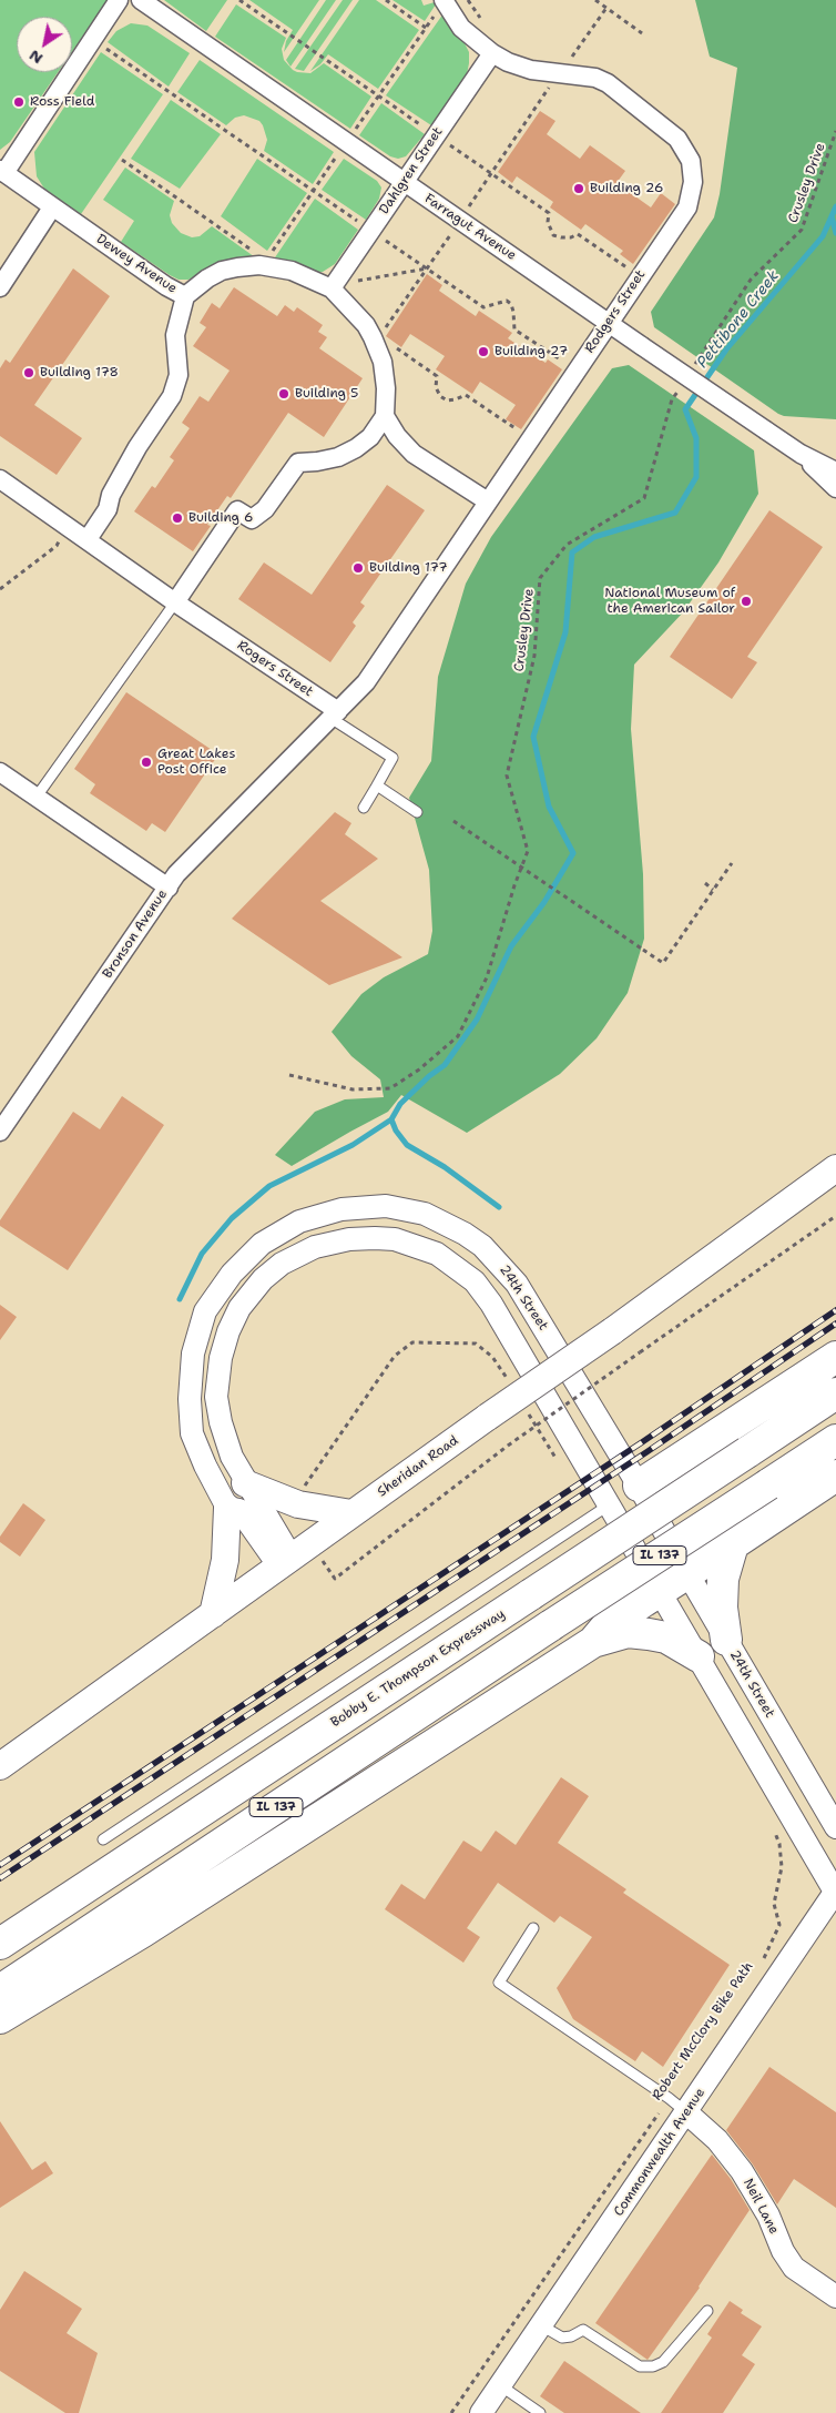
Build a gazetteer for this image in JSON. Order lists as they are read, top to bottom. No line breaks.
{"streets":{"highway":["IL 137","Bobby E. Thompson Expressway"],"main road":["Sheridan Road"],"street":["Dahlgren Street","Farragut Avenue","Dewey Avenue","Rodgers Street","Rogers Street","Bronson Avenue","24th Street","Commonwealth Avenue","Neil Lane"],"path":["Crusley Drive","Robert McClory Bike Path"]},"crossings":[["Dahlgren Street","Farragut Avenue"],["Dahlgren Street","Dewey Avenue"],["Dahlgren Street","Rodgers Street"],["Farragut Avenue","Rodgers Street"],["Commonwealth Avenue","Neil Lane"]],"water":["Pettibone Creek"],"places":["Ross Field","Building 26","Building 27","Building 178","Building 5","Building 6","Building 177","National Museum of the American Sailor","Great Lakes Post Office"],"north":"bottom left"}
